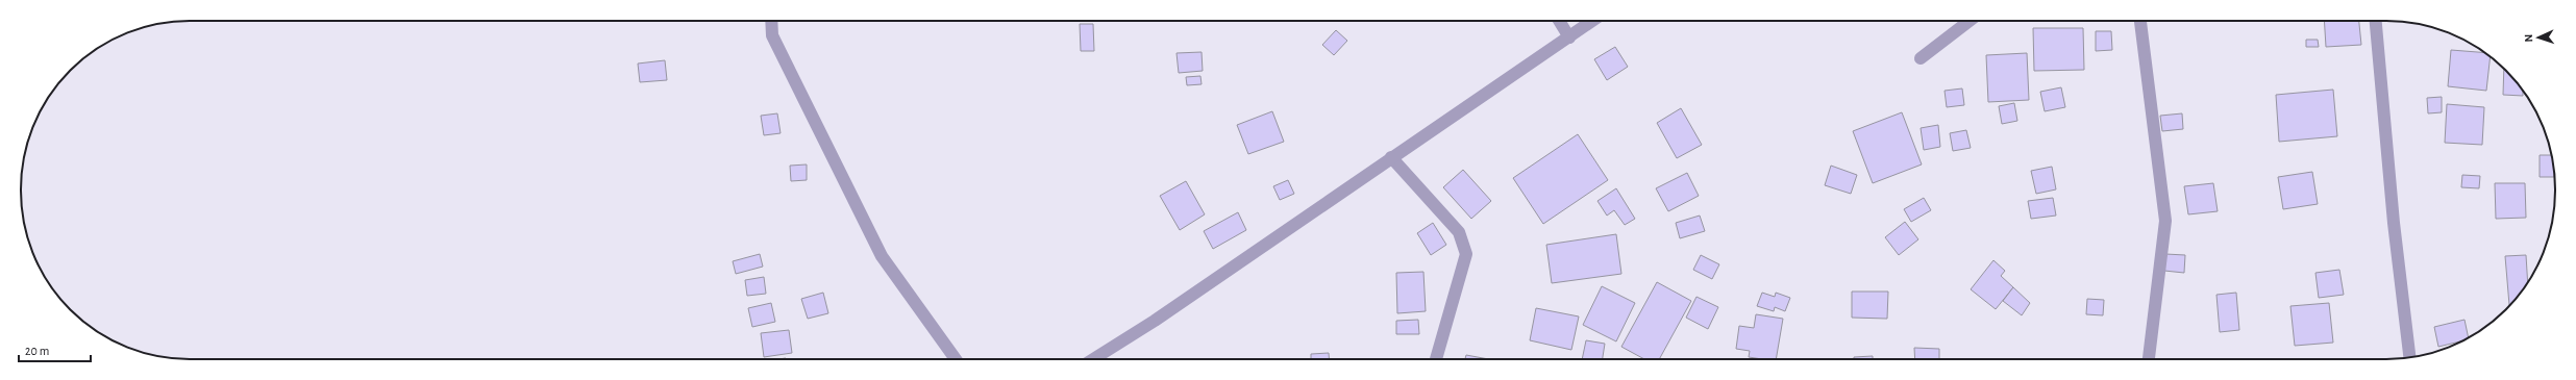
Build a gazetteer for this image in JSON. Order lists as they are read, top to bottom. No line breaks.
{"scale_bar":"20 m","north":"left"}
